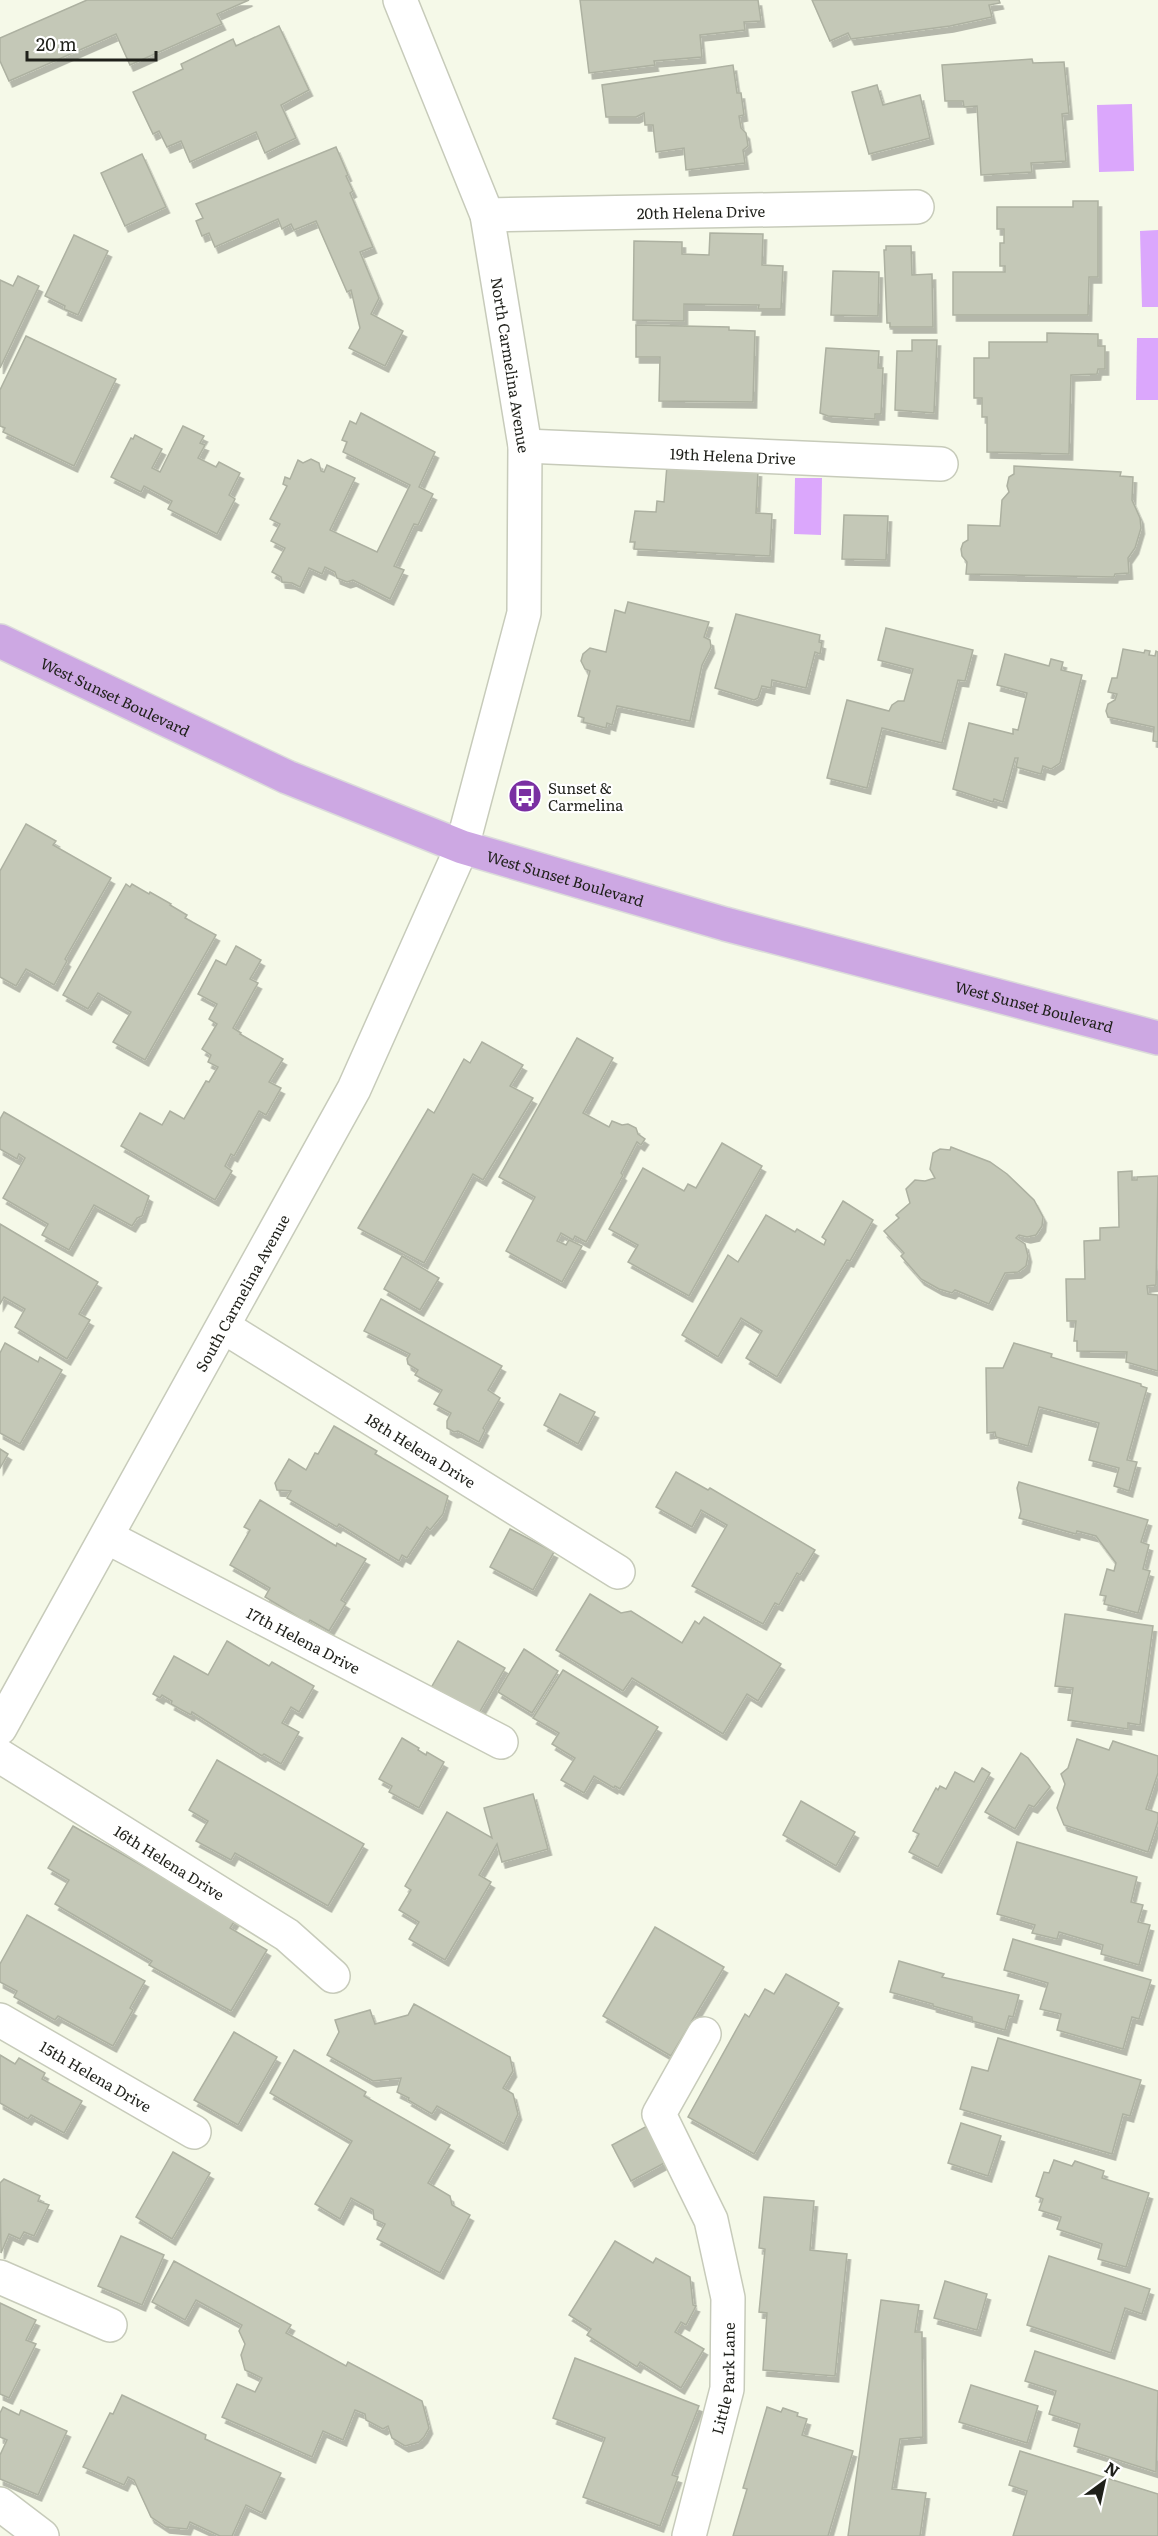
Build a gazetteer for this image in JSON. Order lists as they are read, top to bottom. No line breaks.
{"streets":{"main road":["West Sunset Boulevard"],"street":["20th Helena Drive","North Carmelina Avenue","19th Helena Drive","South Carmelina Avenue","18th Helena Drive","17th Helena Drive","16th Helena Drive","15th Helena Drive","Little Park Lane"]},"crossings":[["20th Helena Drive","North Carmelina Avenue"],["North Carmelina Avenue","19th Helena Drive"],["North Carmelina Avenue","West Sunset Boulevard"],["North Carmelina Avenue","South Carmelina Avenue"],["West Sunset Boulevard","South Carmelina Avenue"],["South Carmelina Avenue","18th Helena Drive"],["South Carmelina Avenue","17th Helena Drive"]],"places":{"bus stop":["Sunset & Carmelina"]},"scale_bar":"20 m","north":"top right"}
